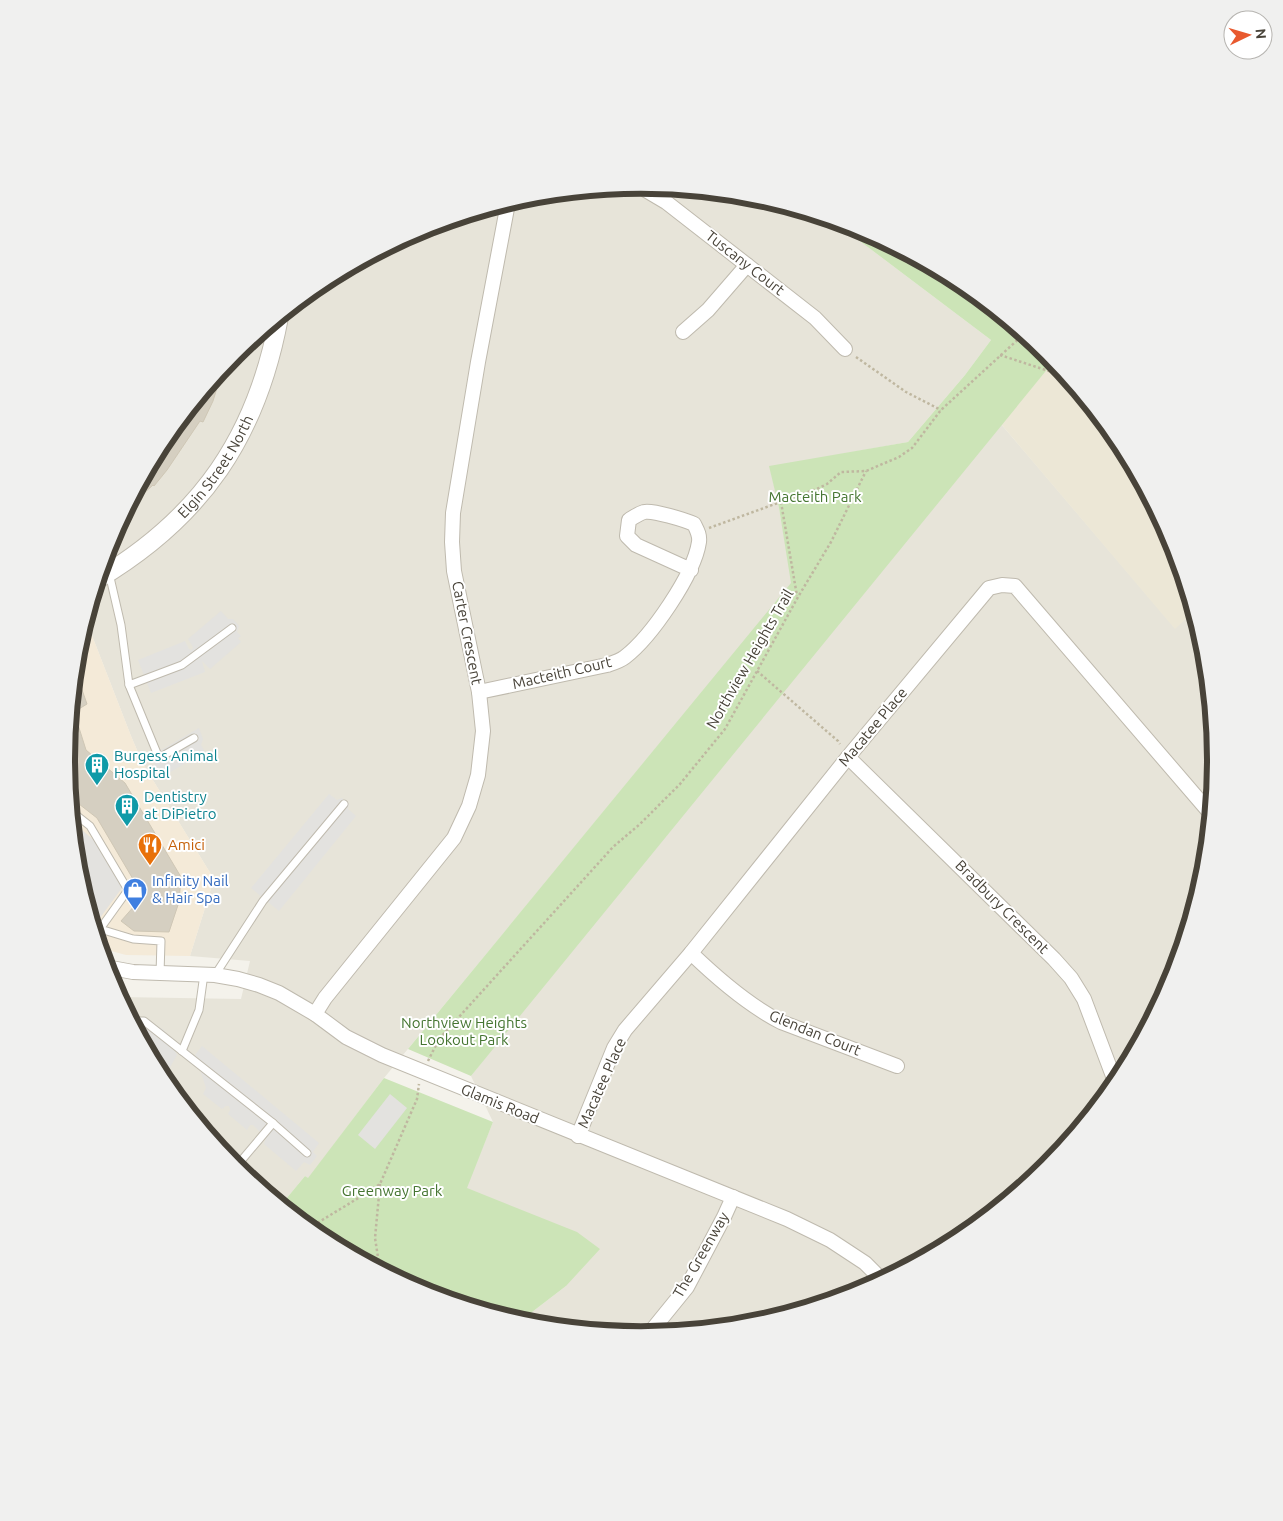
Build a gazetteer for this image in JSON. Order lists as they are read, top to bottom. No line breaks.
{"streets":{"street":["Tuscany Court","Elgin Street North","Carter Crescent","Macteith Court","Macatee Place","Bradbury Crescent","Glendan Court","Glamis Road","The Greenway"],"path":["Northview Heights Trail"]},"crossings":[["Carter Crescent","Macteith Court"],["Carter Crescent","Glamis Road"],["Macatee Place","Bradbury Crescent"],["Macatee Place","Glendan Court"],["Macatee Place","Glamis Road"],["Glamis Road","The Greenway"]],"parks":["Macteith Park","Northview Heights Lookout Park","Greenway Park"],"places":{"building":["Burgess Animal Hospital","Dentistry at DiPietro"],"restaurant":["Amici"],"shop":["Infinity Nail & Hair Spa"]},"north":"right"}
